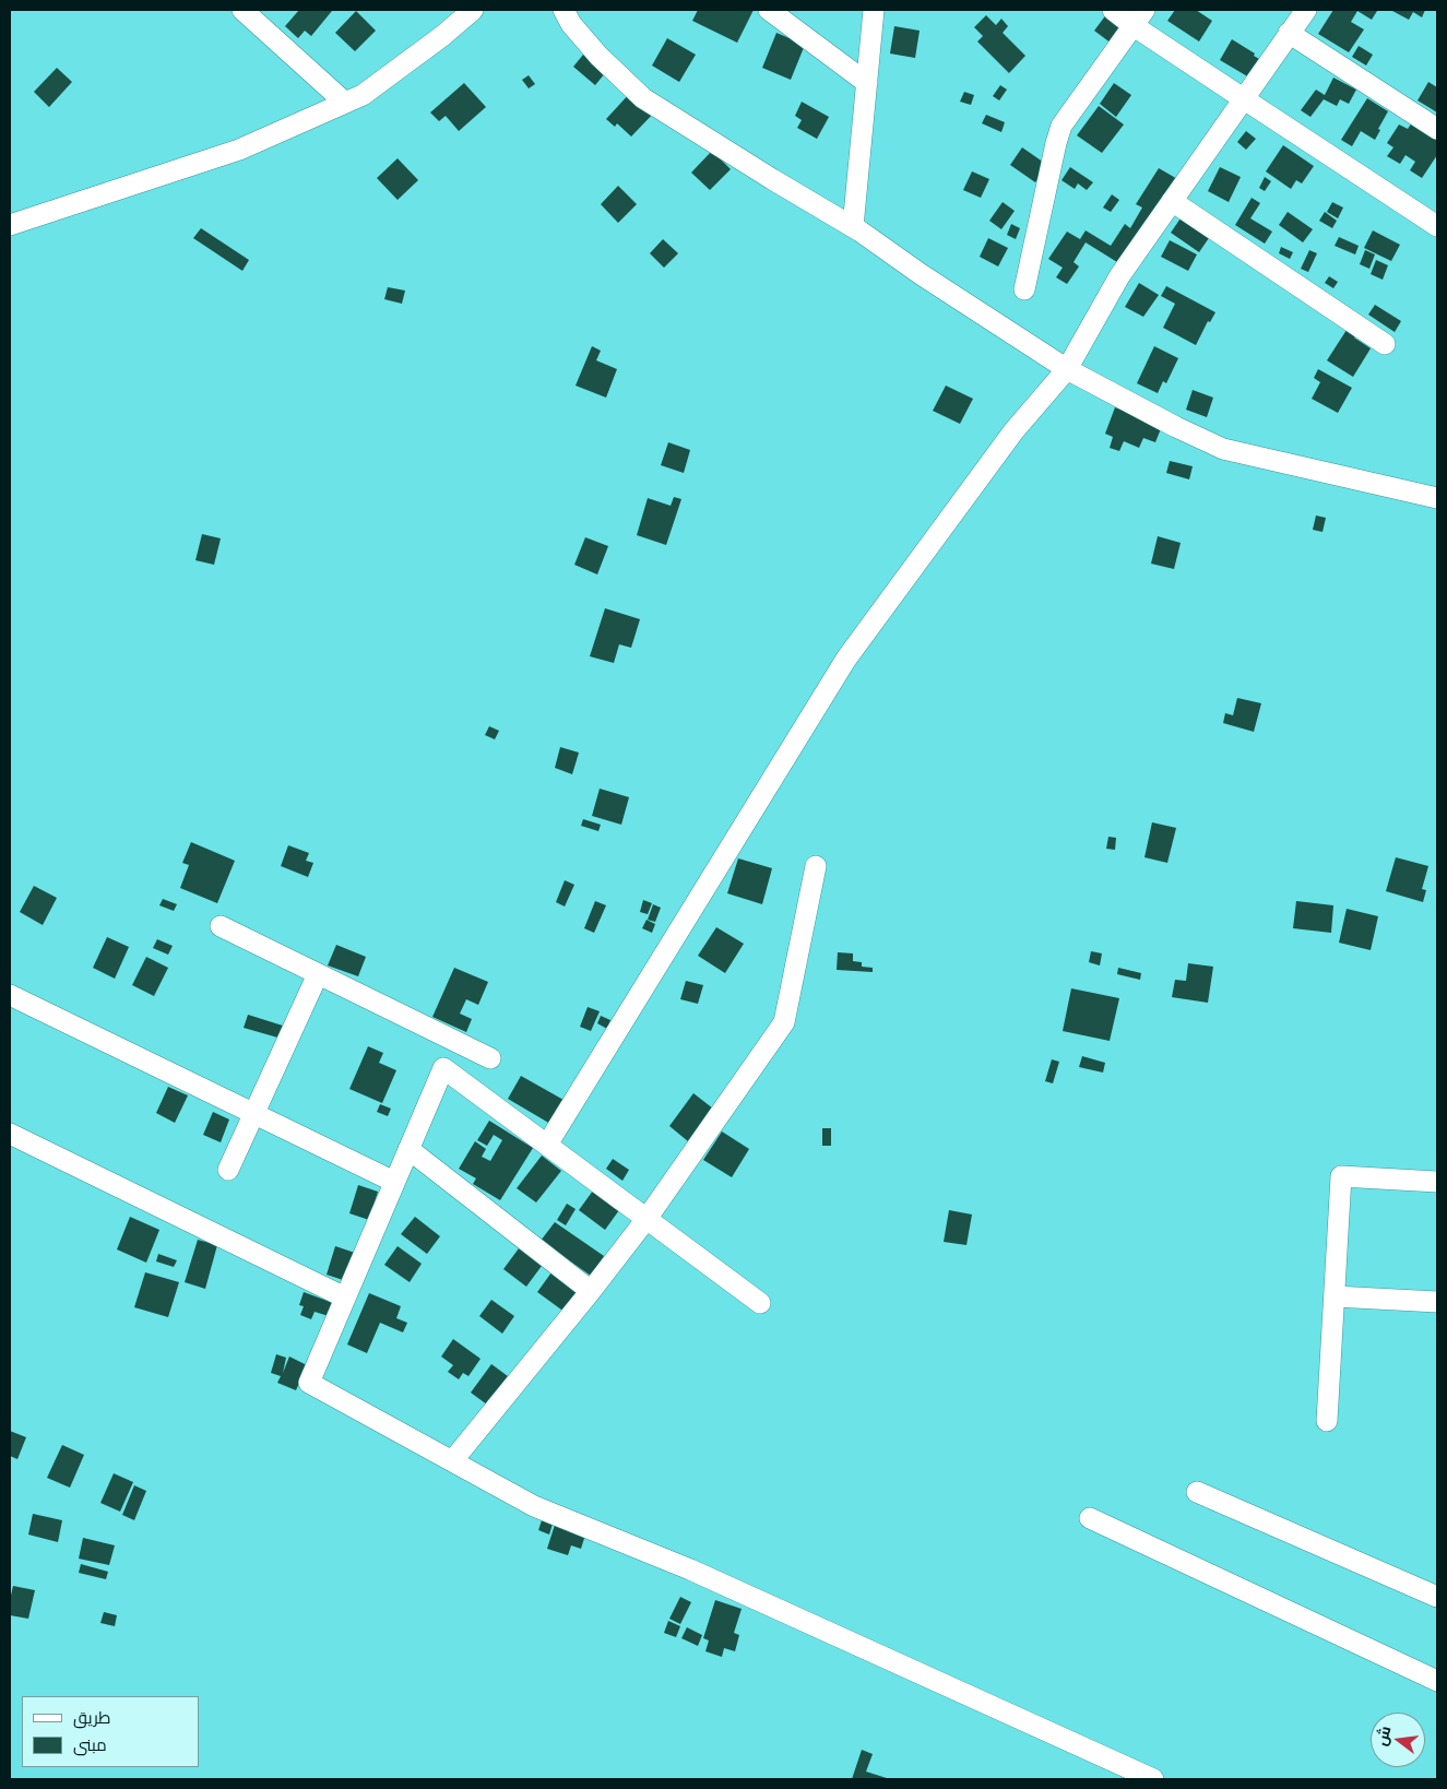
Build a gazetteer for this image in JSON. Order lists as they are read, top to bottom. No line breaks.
{"legend":["طريق","مبنى"],"north":"left"}
